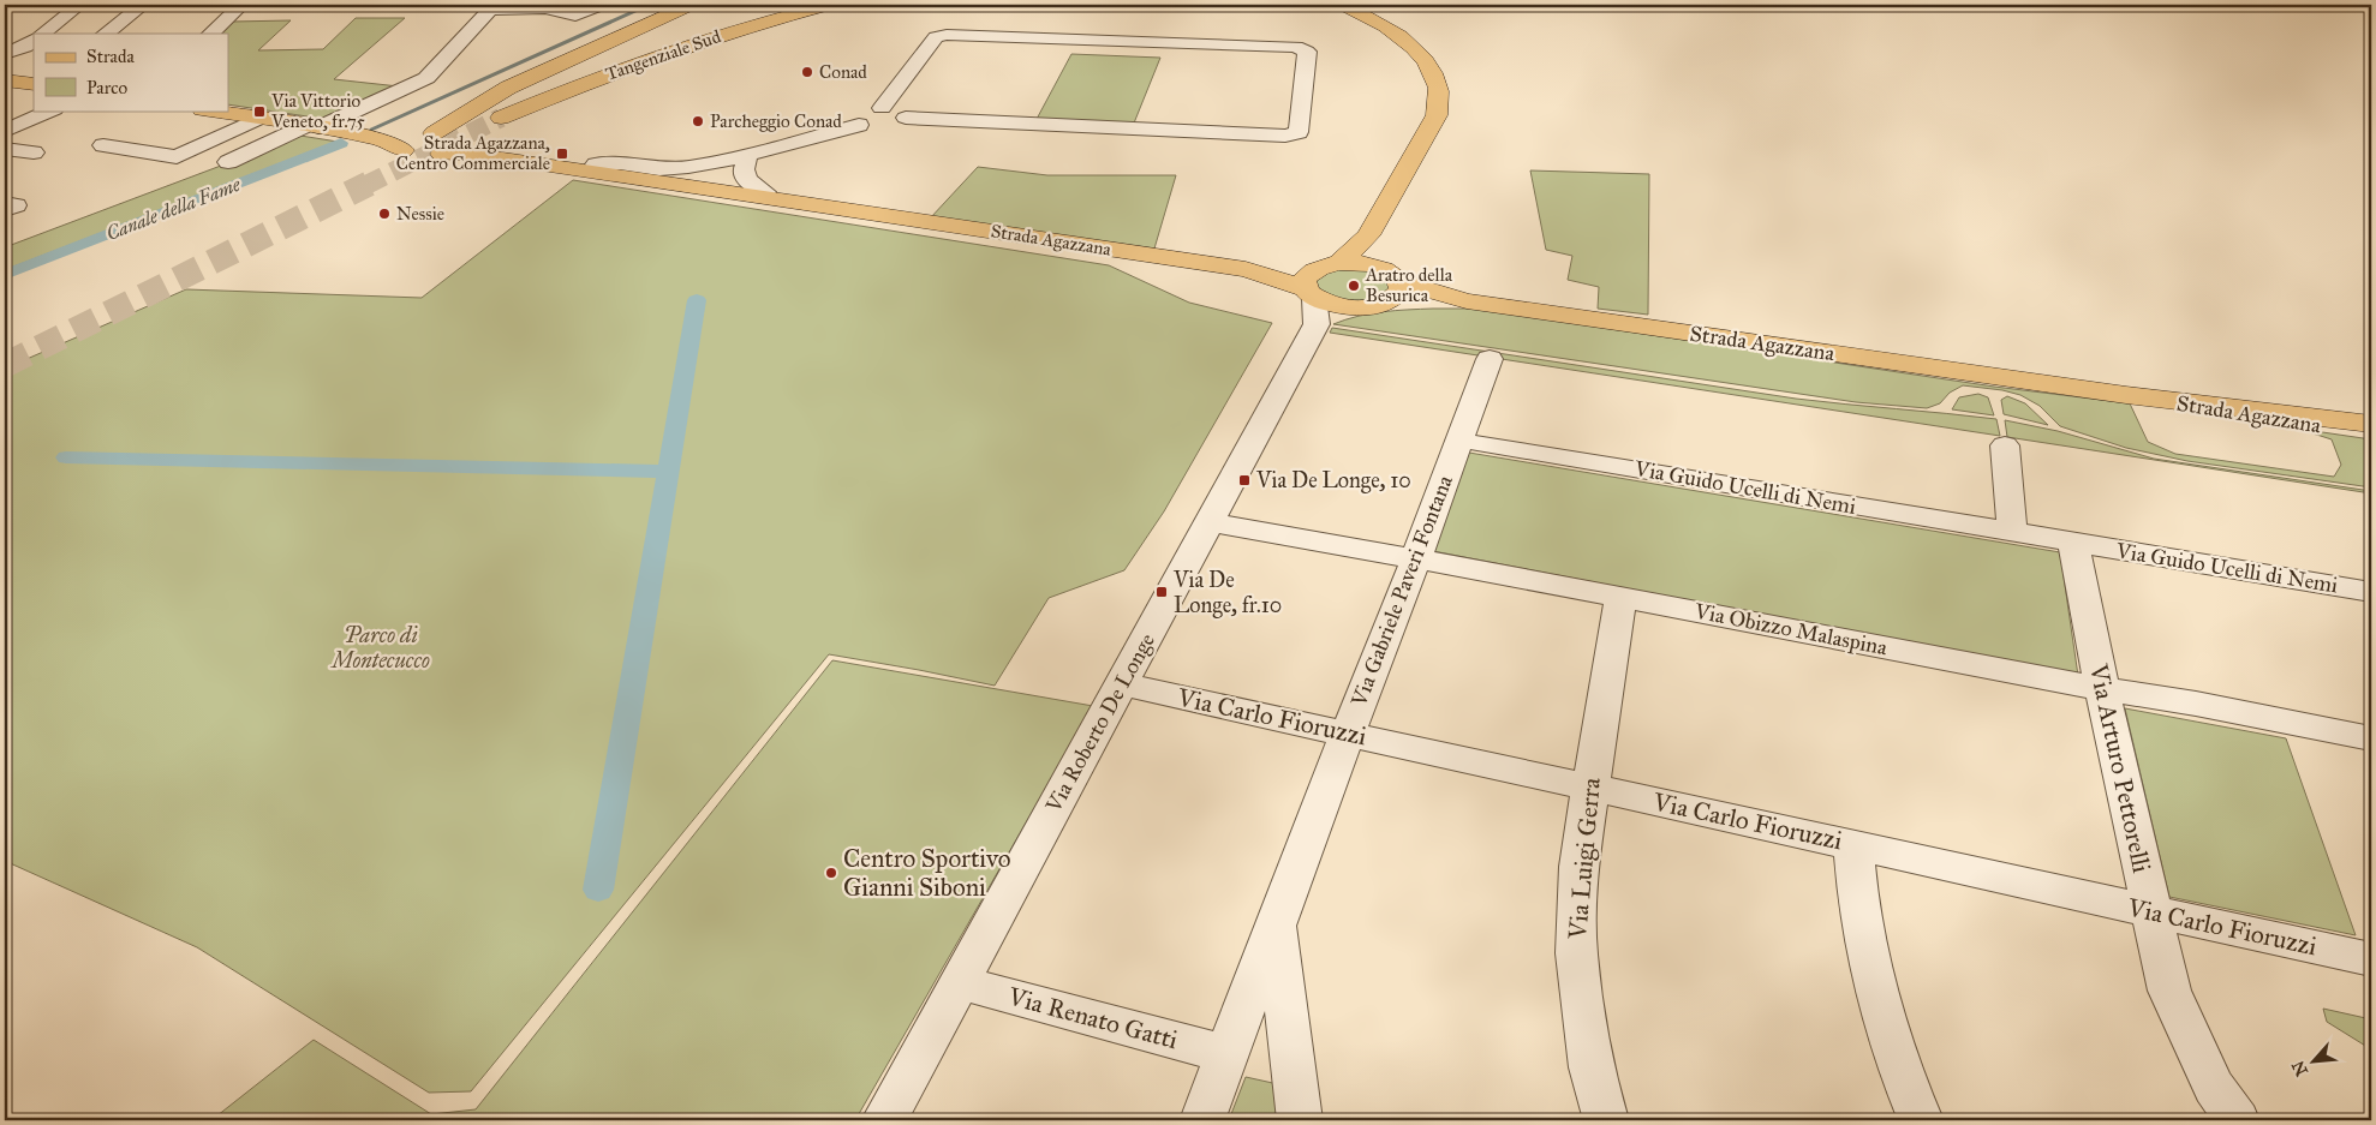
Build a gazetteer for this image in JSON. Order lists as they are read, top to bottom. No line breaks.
{"streets":{"main road":["Tangenziale Sud","Strada Agazzana"],"street":["Via Guido Ucelli di Nemi","Via Gabriele Paveri Fontana","Via Obizzo Malaspina","Via Carlo Fioruzzi","Via Roberto De Longe","Via Arturo Pettorelli","Via Luigi Gerra","Via Renato Gatti"]},"crossings":[["Strada Agazzana","Via Roberto De Longe"],["Via Guido Ucelli di Nemi","Via Arturo Pettorelli"],["Via Gabriele Paveri Fontana","Via Obizzo Malaspina"],["Via Gabriele Paveri Fontana","Via Carlo Fioruzzi"],["Via Gabriele Paveri Fontana","Via Renato Gatti"],["Via Obizzo Malaspina","Via Roberto De Longe"],["Via Obizzo Malaspina","Via Arturo Pettorelli"],["Via Obizzo Malaspina","Via Luigi Gerra"],["Via Carlo Fioruzzi","Via Roberto De Longe"],["Via Carlo Fioruzzi","Via Arturo Pettorelli"],["Via Carlo Fioruzzi","Via Luigi Gerra"],["Via Roberto De Longe","Via Renato Gatti"]],"water":["Canale della Fame"],"parks":["Parco di Montecucco"],"places":{"other":["Conad","Parcheggio Conad","Nessie","Aratro della Besurica","Centro Sportivo Gianni Siboni"],"transit":["Via Vittorio Veneto, fr.75","Strada Agazzana, Centro Commerciale","Via De Longe, 10","Via De Longe, fr.10"]},"legend":["Strada","Parco"],"north":"bottom left"}
